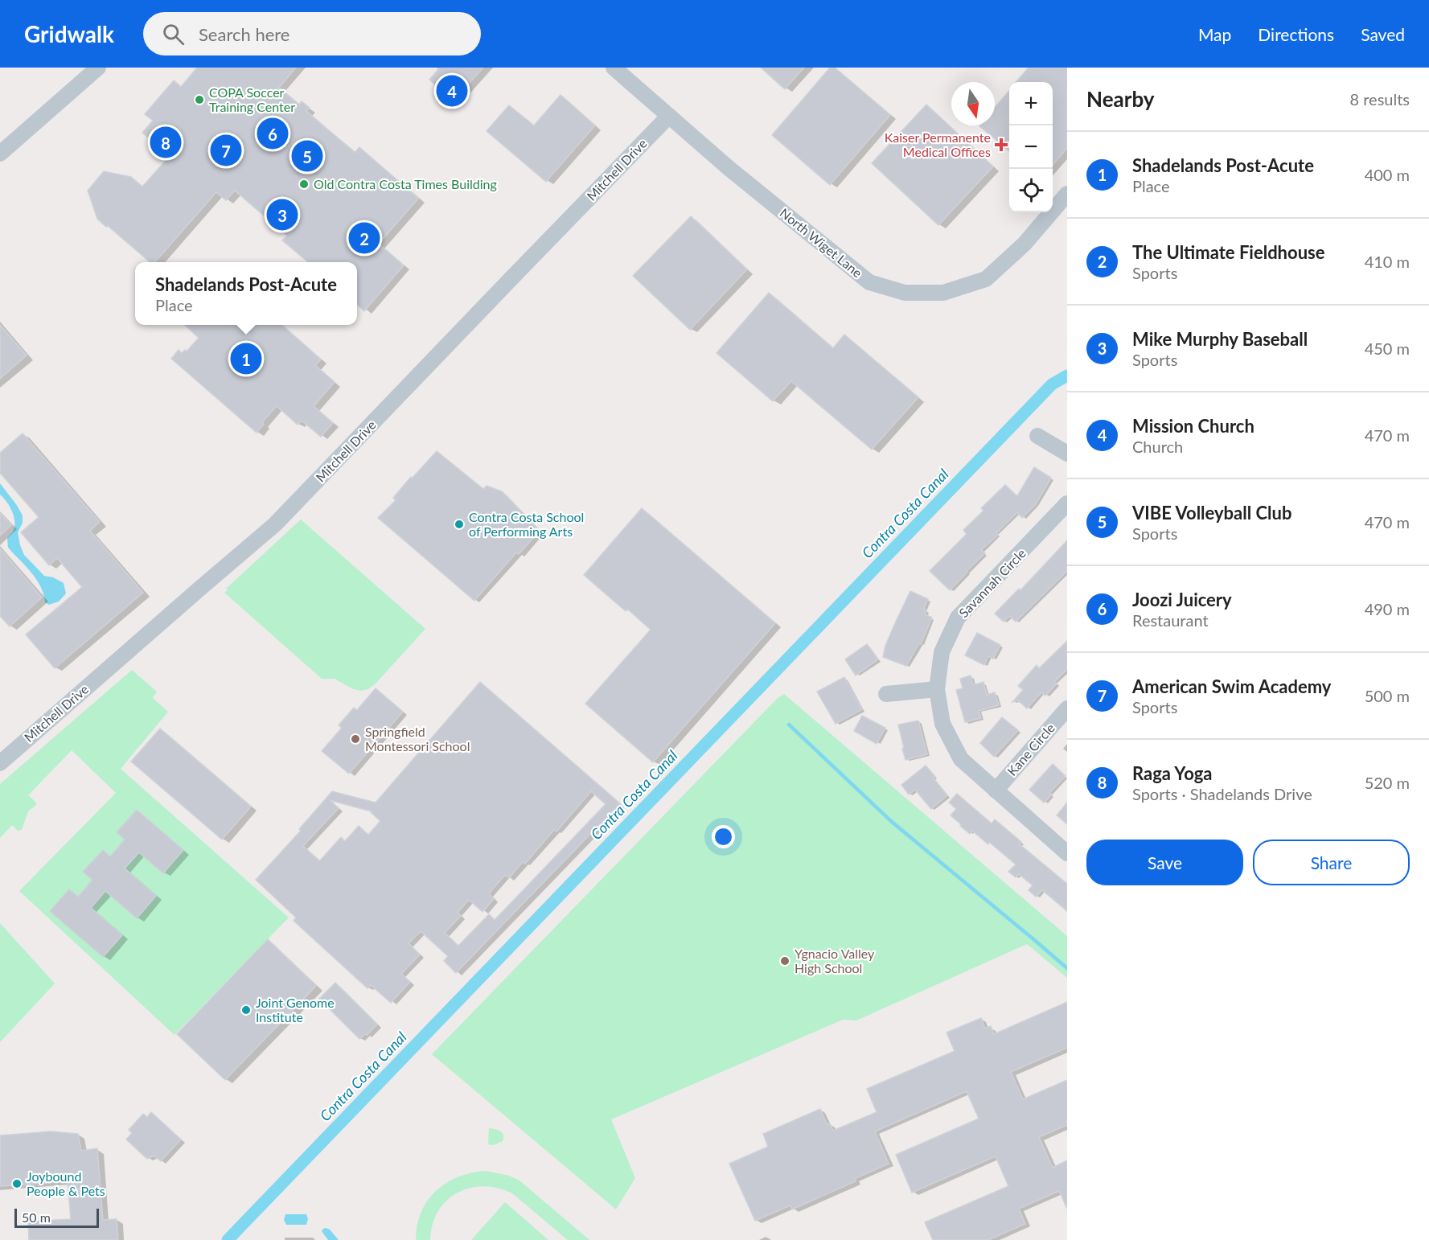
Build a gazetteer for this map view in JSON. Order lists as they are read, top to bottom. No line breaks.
{"streets":{"street":["Mitchell Drive","North Wiget Lane","Savannah Circle","Kane Circle"]},"crossings":[["Mitchell Drive","North Wiget Lane"],["Savannah Circle","Kane Circle"]],"water":["Contra Costa Canal"],"places":{"other":["COPA Soccer Training Center","Old Contra Costa Times Building","Contra Costa School of Performing Arts","Springfield Montessori School","Ygnacio Valley High School","Joint Genome Institute","Joybound People & Pets"],"health":["Kaiser Permanente Medical Offices"]},"scale_bar":"50 m","north":"bottom","page":{"header":"Gridwalk","search":"Search here","nav":["Map","Directions","Saved"],"heading":["Nearby","8 results"],"pins":["4","6","8","7","5","3","2","1"],"map_buttons":["+","−"],"list":[{"mark":"1","name":"Shadelands Post-Acute","note":"Place","value":"400 m"},{"mark":"2","name":"The Ultimate Fieldhouse","note":"Sports","value":"410 m"},{"mark":"3","name":"Mike Murphy Baseball","note":"Sports","value":"450 m"},{"mark":"4","name":"Mission Church","note":"Church","value":"470 m"},{"mark":"5","name":"VIBE Volleyball Club","note":"Sports","value":"470 m"},{"mark":"6","name":"Joozi Juicery","note":"Restaurant","value":"490 m"},{"mark":"7","name":"American Swim Academy","note":"Sports","value":"500 m"},{"mark":"8","name":"Raga Yoga","note":"Sports · Shadelands Drive","value":"520 m"}],"popup":["Shadelands Post-Acute","Place"],"buttons":["Save","Share"],"scale":"50 m"}}
